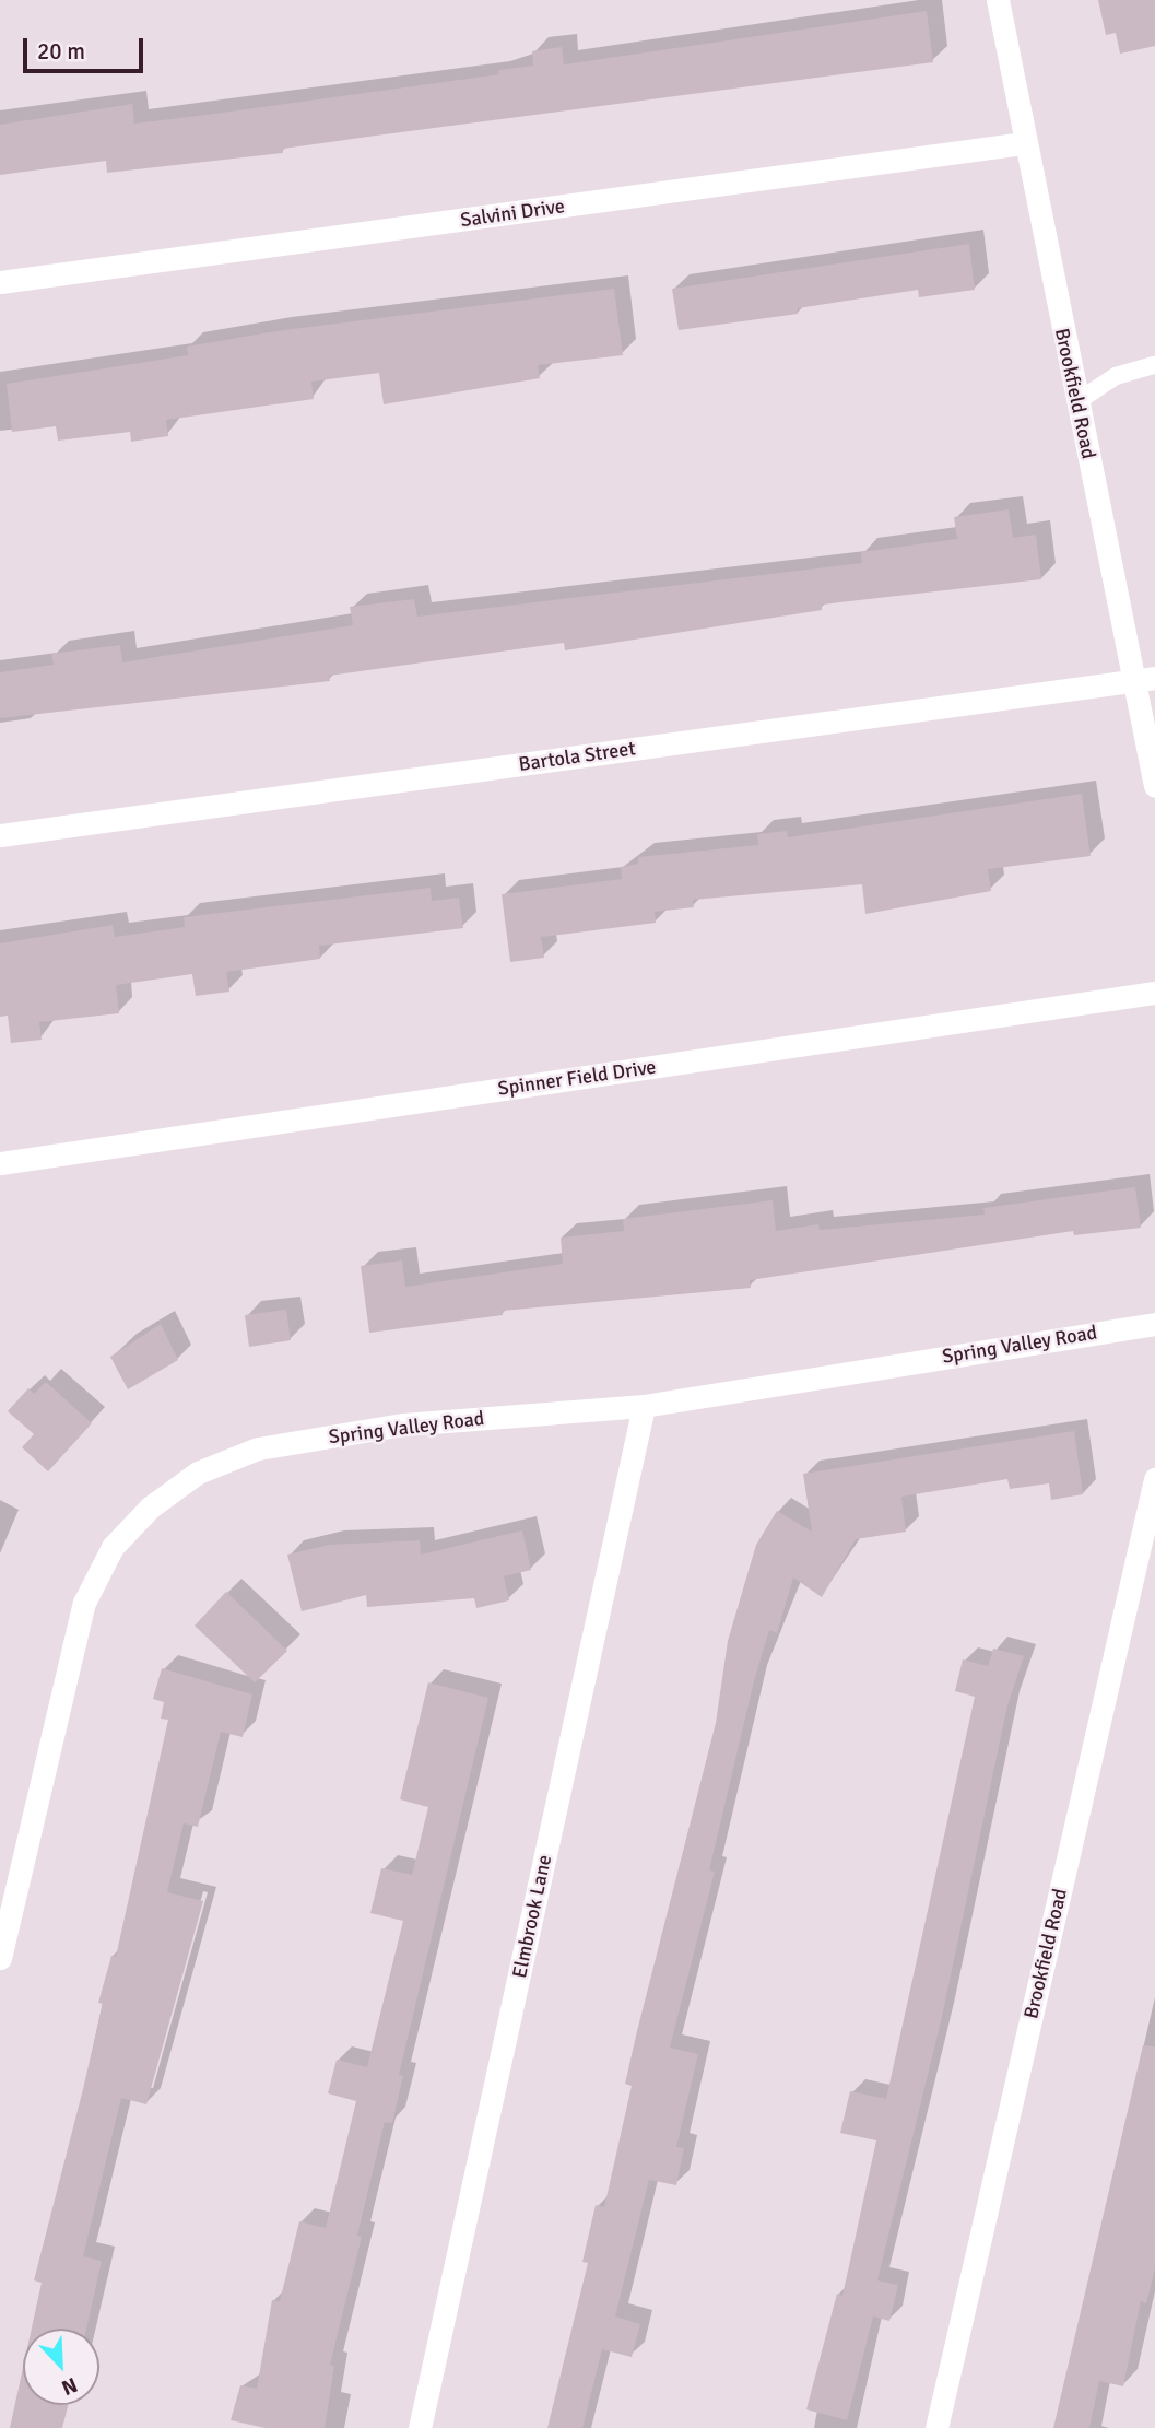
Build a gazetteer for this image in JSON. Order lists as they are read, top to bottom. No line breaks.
{"streets":{"street":["Salvini Drive","Brookfield Road","Bartola Street","Spinner Field Drive","Spring Valley Road","Elmbrook Lane"]},"crossings":[["Salvini Drive","Brookfield Road"],["Brookfield Road","Bartola Street"],["Spring Valley Road","Elmbrook Lane"]],"scale_bar":"20 m","north":"bottom right"}
